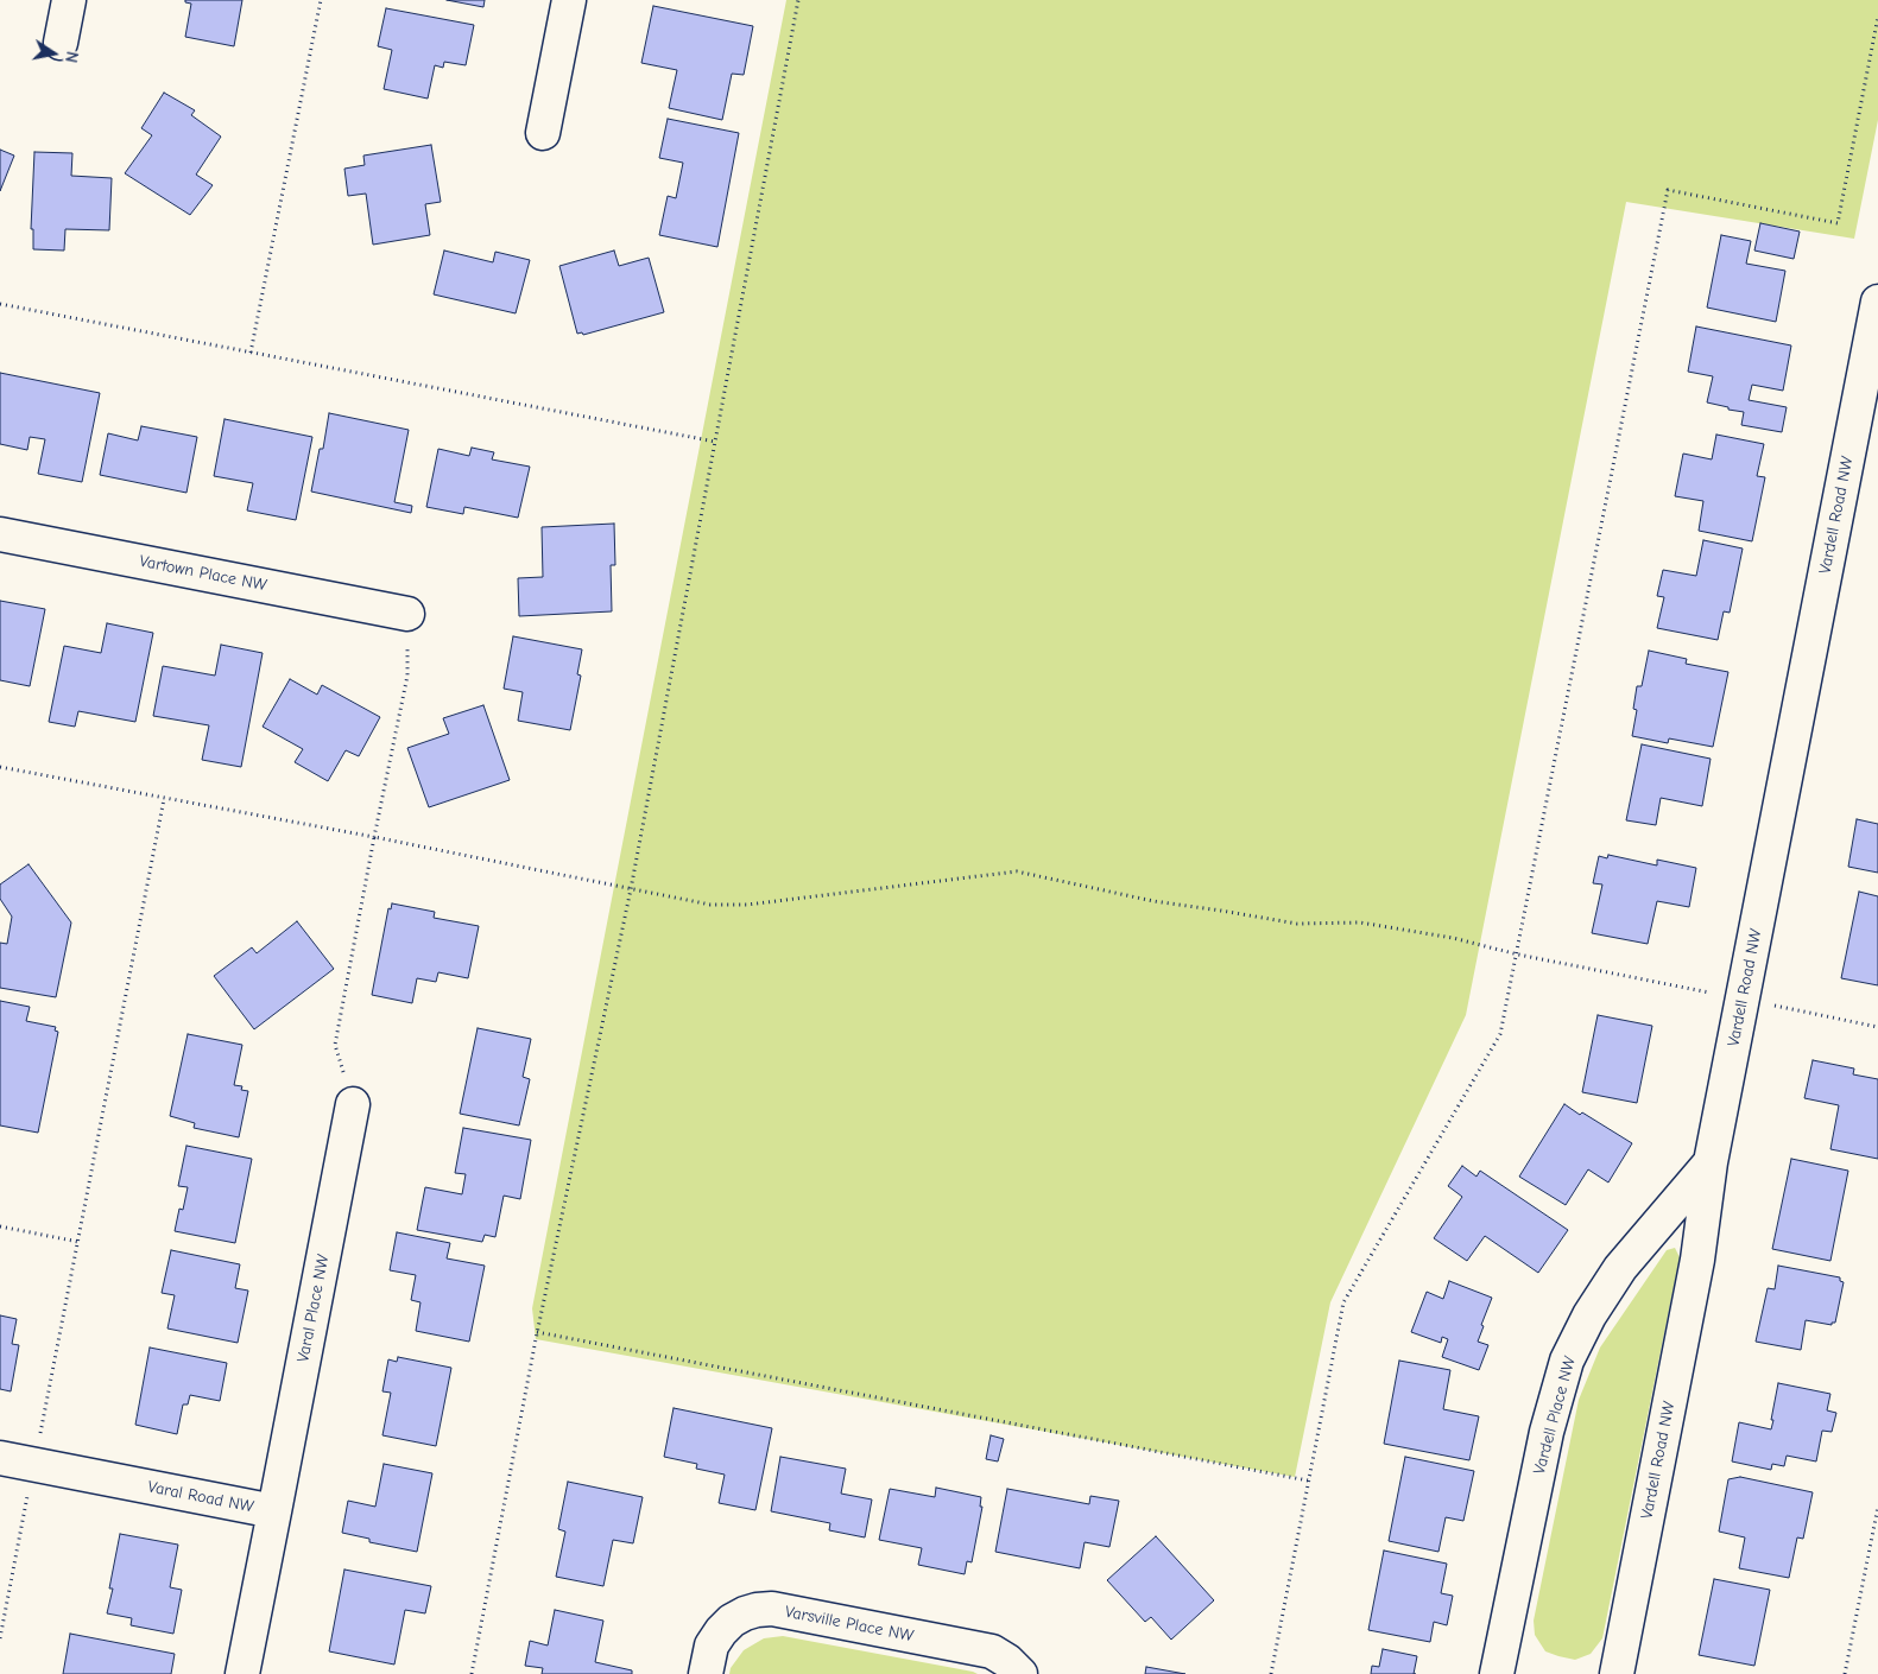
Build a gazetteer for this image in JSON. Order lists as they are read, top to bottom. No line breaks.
{"streets":{"street":["Vardell Road NW","Vartown Place NW","Varal Place NW","Vardell Place NW","Varal Road NW","Varsville Place NW"]},"crossings":[["Vardell Road NW","Vardell Place NW"],["Varal Place NW","Varal Road NW"]],"north":"right"}
